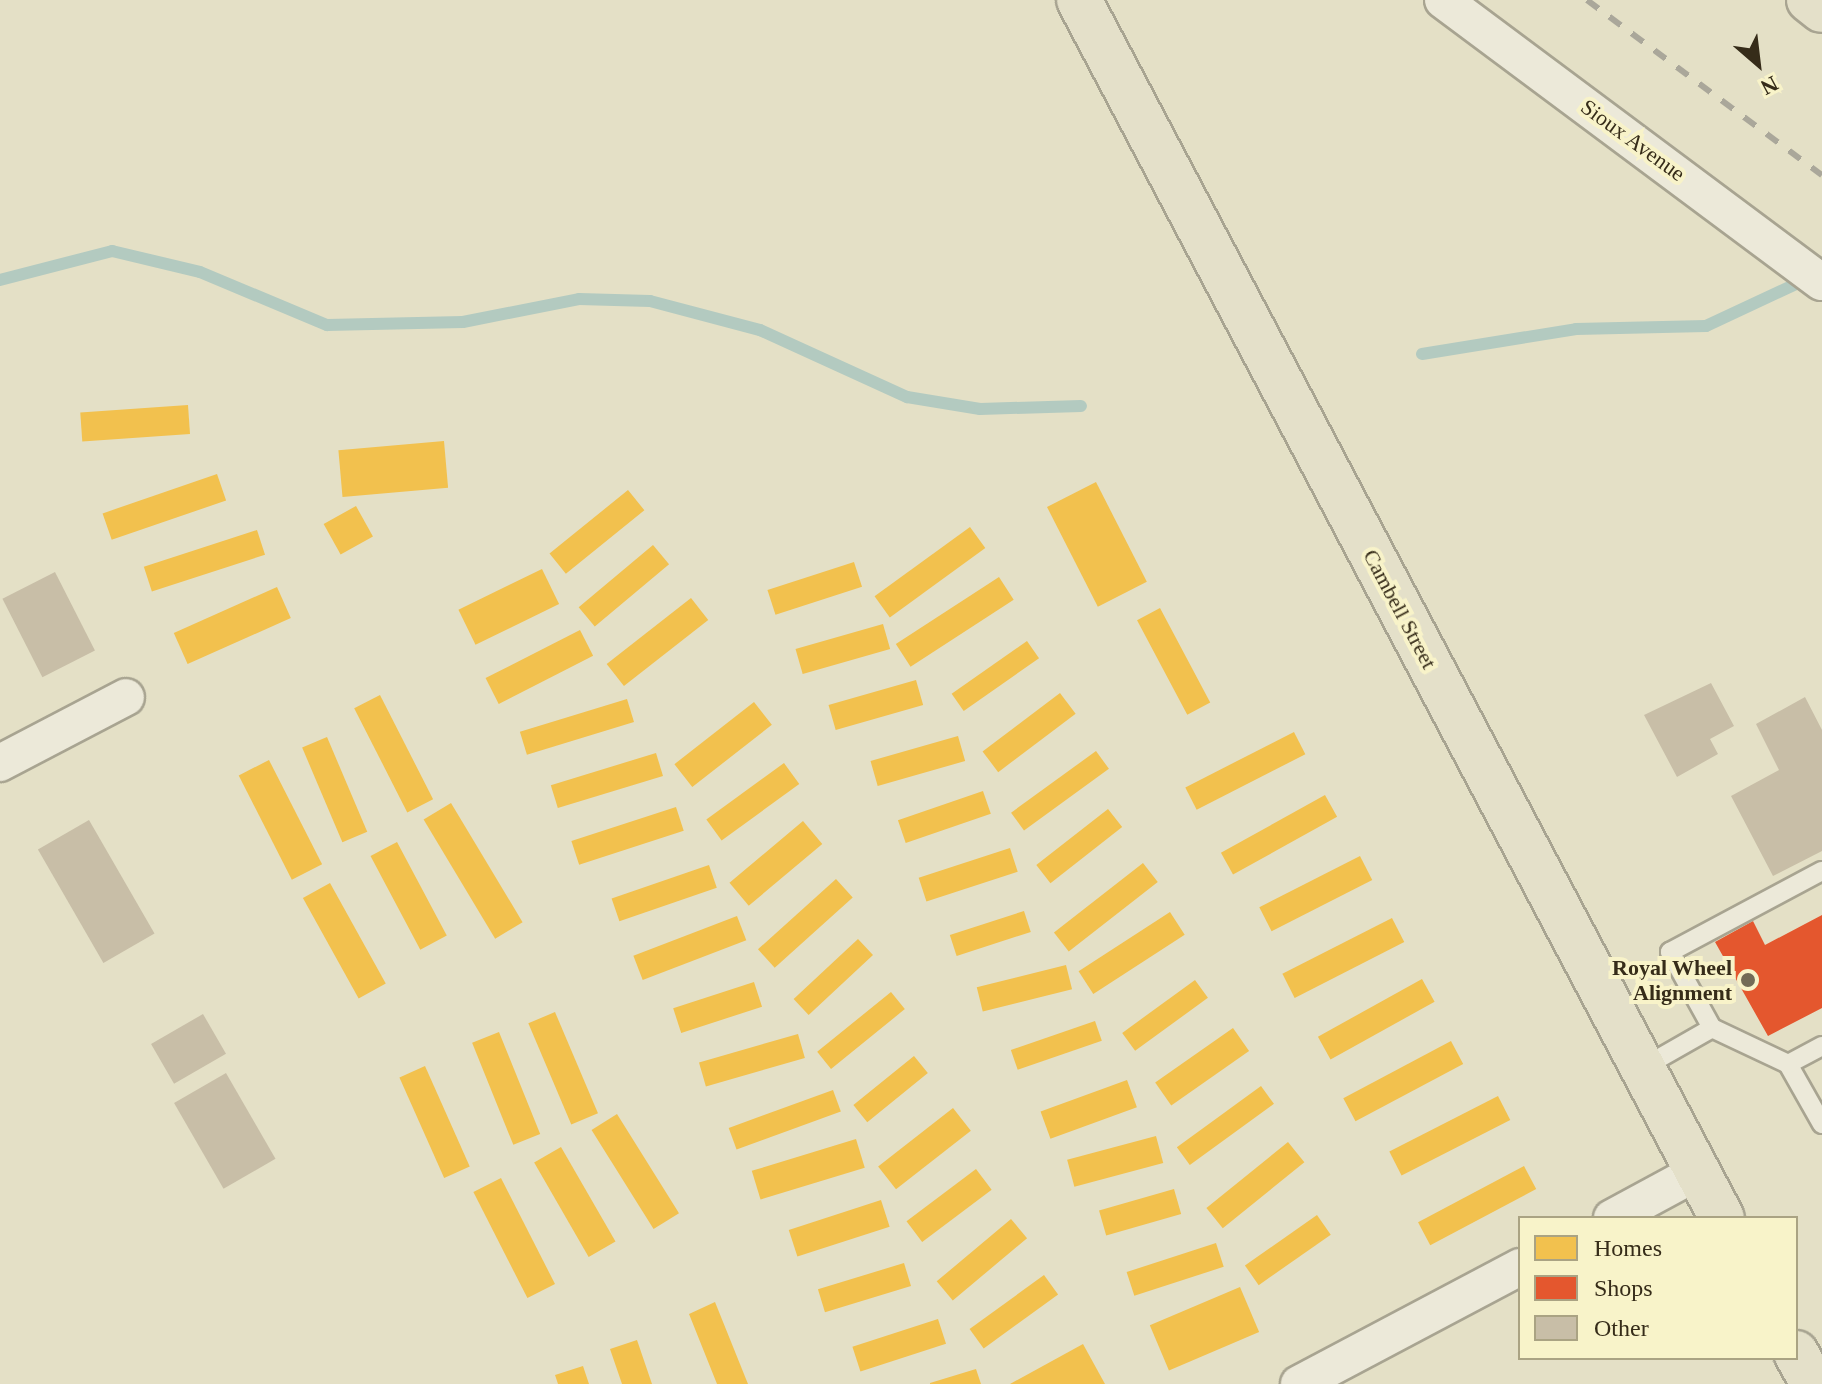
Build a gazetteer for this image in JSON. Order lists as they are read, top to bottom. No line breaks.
{"streets":{"main road":["Cambell Street"],"street":["Sioux Avenue"]},"places":["Royal Wheel Alignment"],"legend":["Homes","Shops","Other"],"north":"bottom right"}
